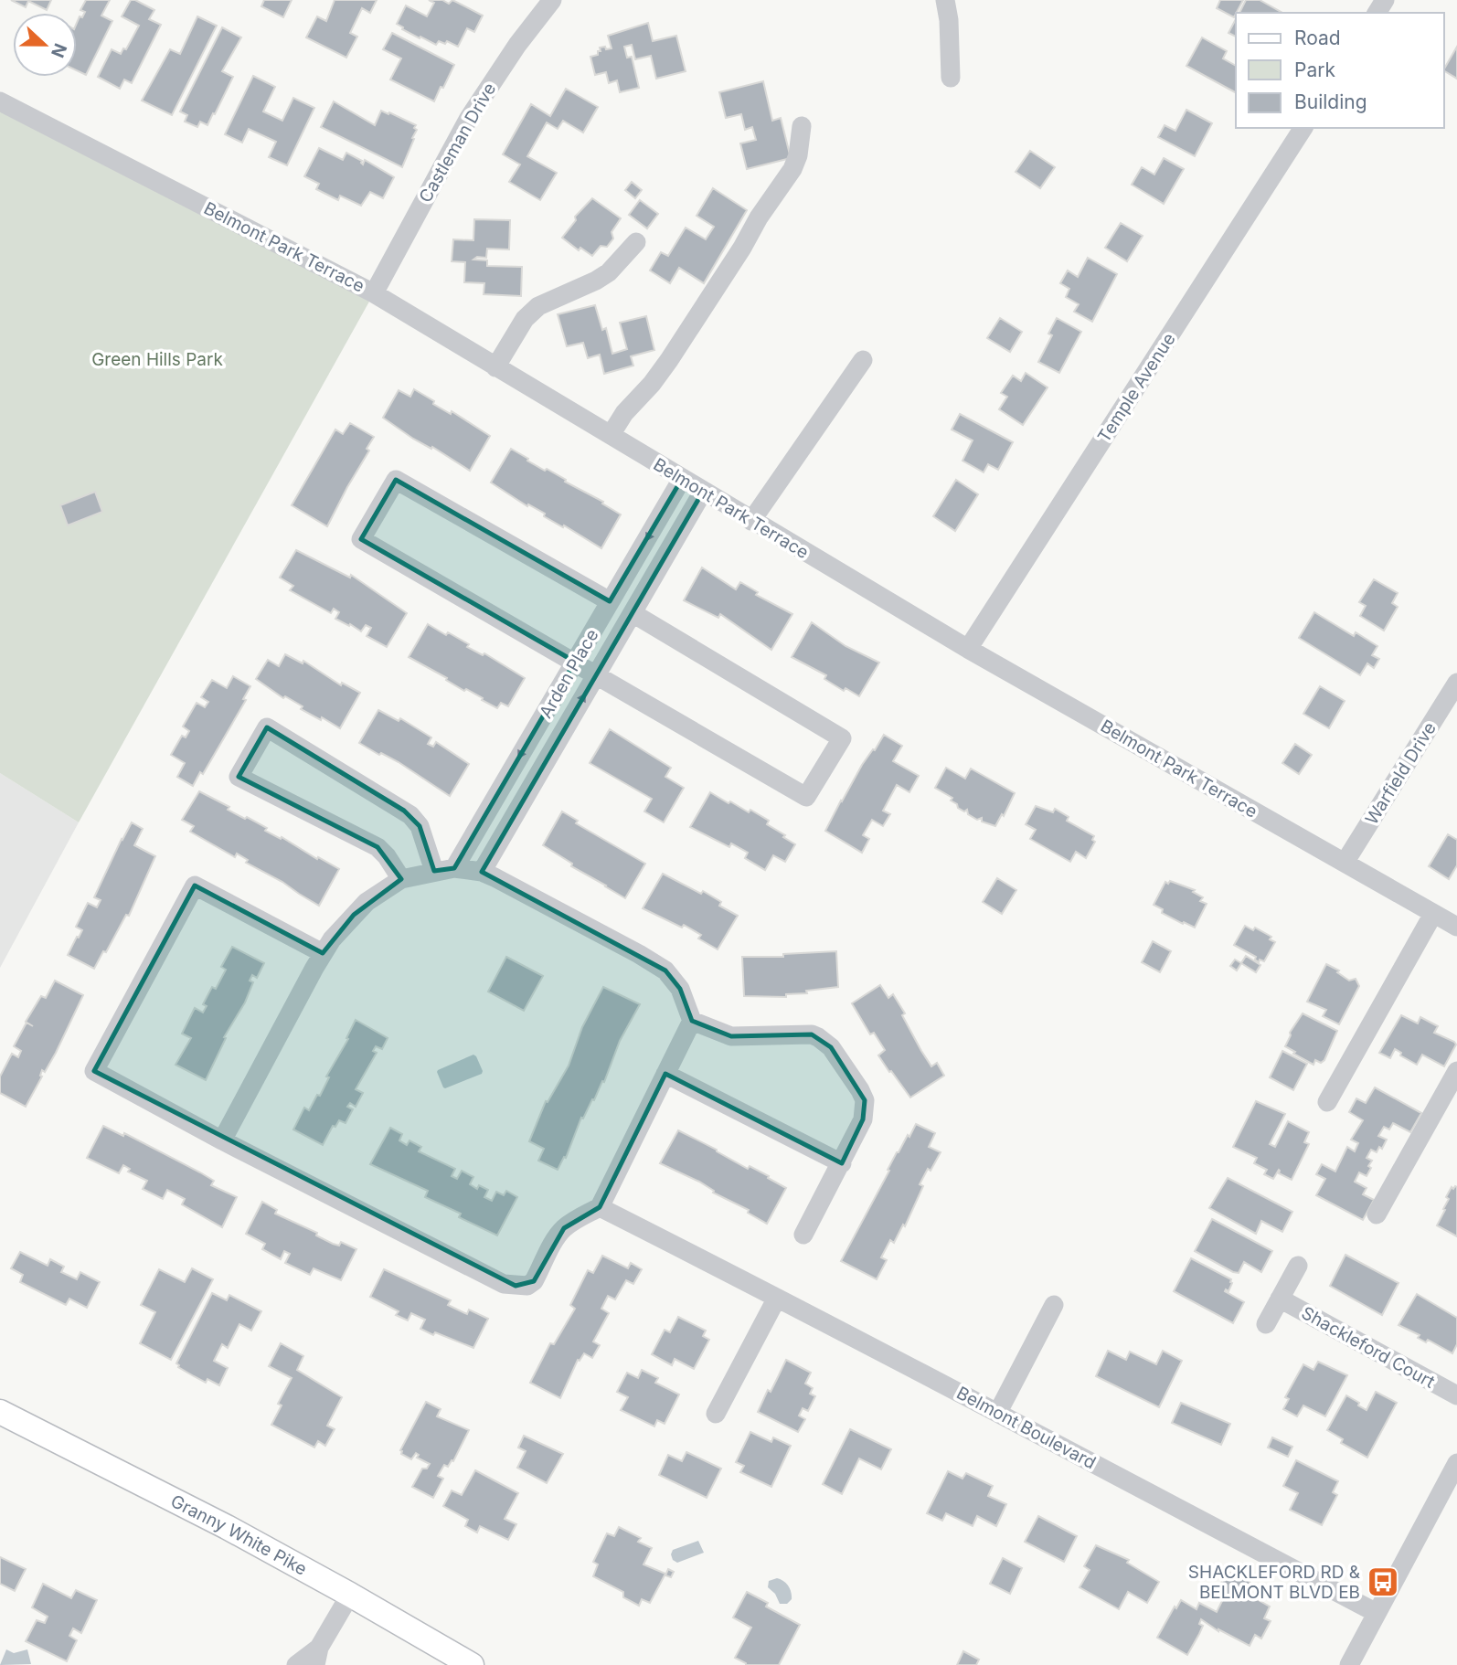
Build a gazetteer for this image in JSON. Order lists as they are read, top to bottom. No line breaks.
{"streets":{"main road":["Granny White Pike"],"street":["Castleman Drive","Belmont Park Terrace","Temple Avenue","Arden Place","Warfield Drive","Shackleford Court","Belmont Boulevard"]},"crossings":[["Castleman Drive","Belmont Park Terrace"],["Belmont Park Terrace","Temple Avenue"],["Belmont Park Terrace","Arden Place"],["Belmont Park Terrace","Warfield Drive"]],"parks":["Green Hills Park"],"places":{"bus stop":["SHACKLEFORD RD & BELMONT BLVD EB"]},"legend":["Road","Park","Building"],"north":"right"}
